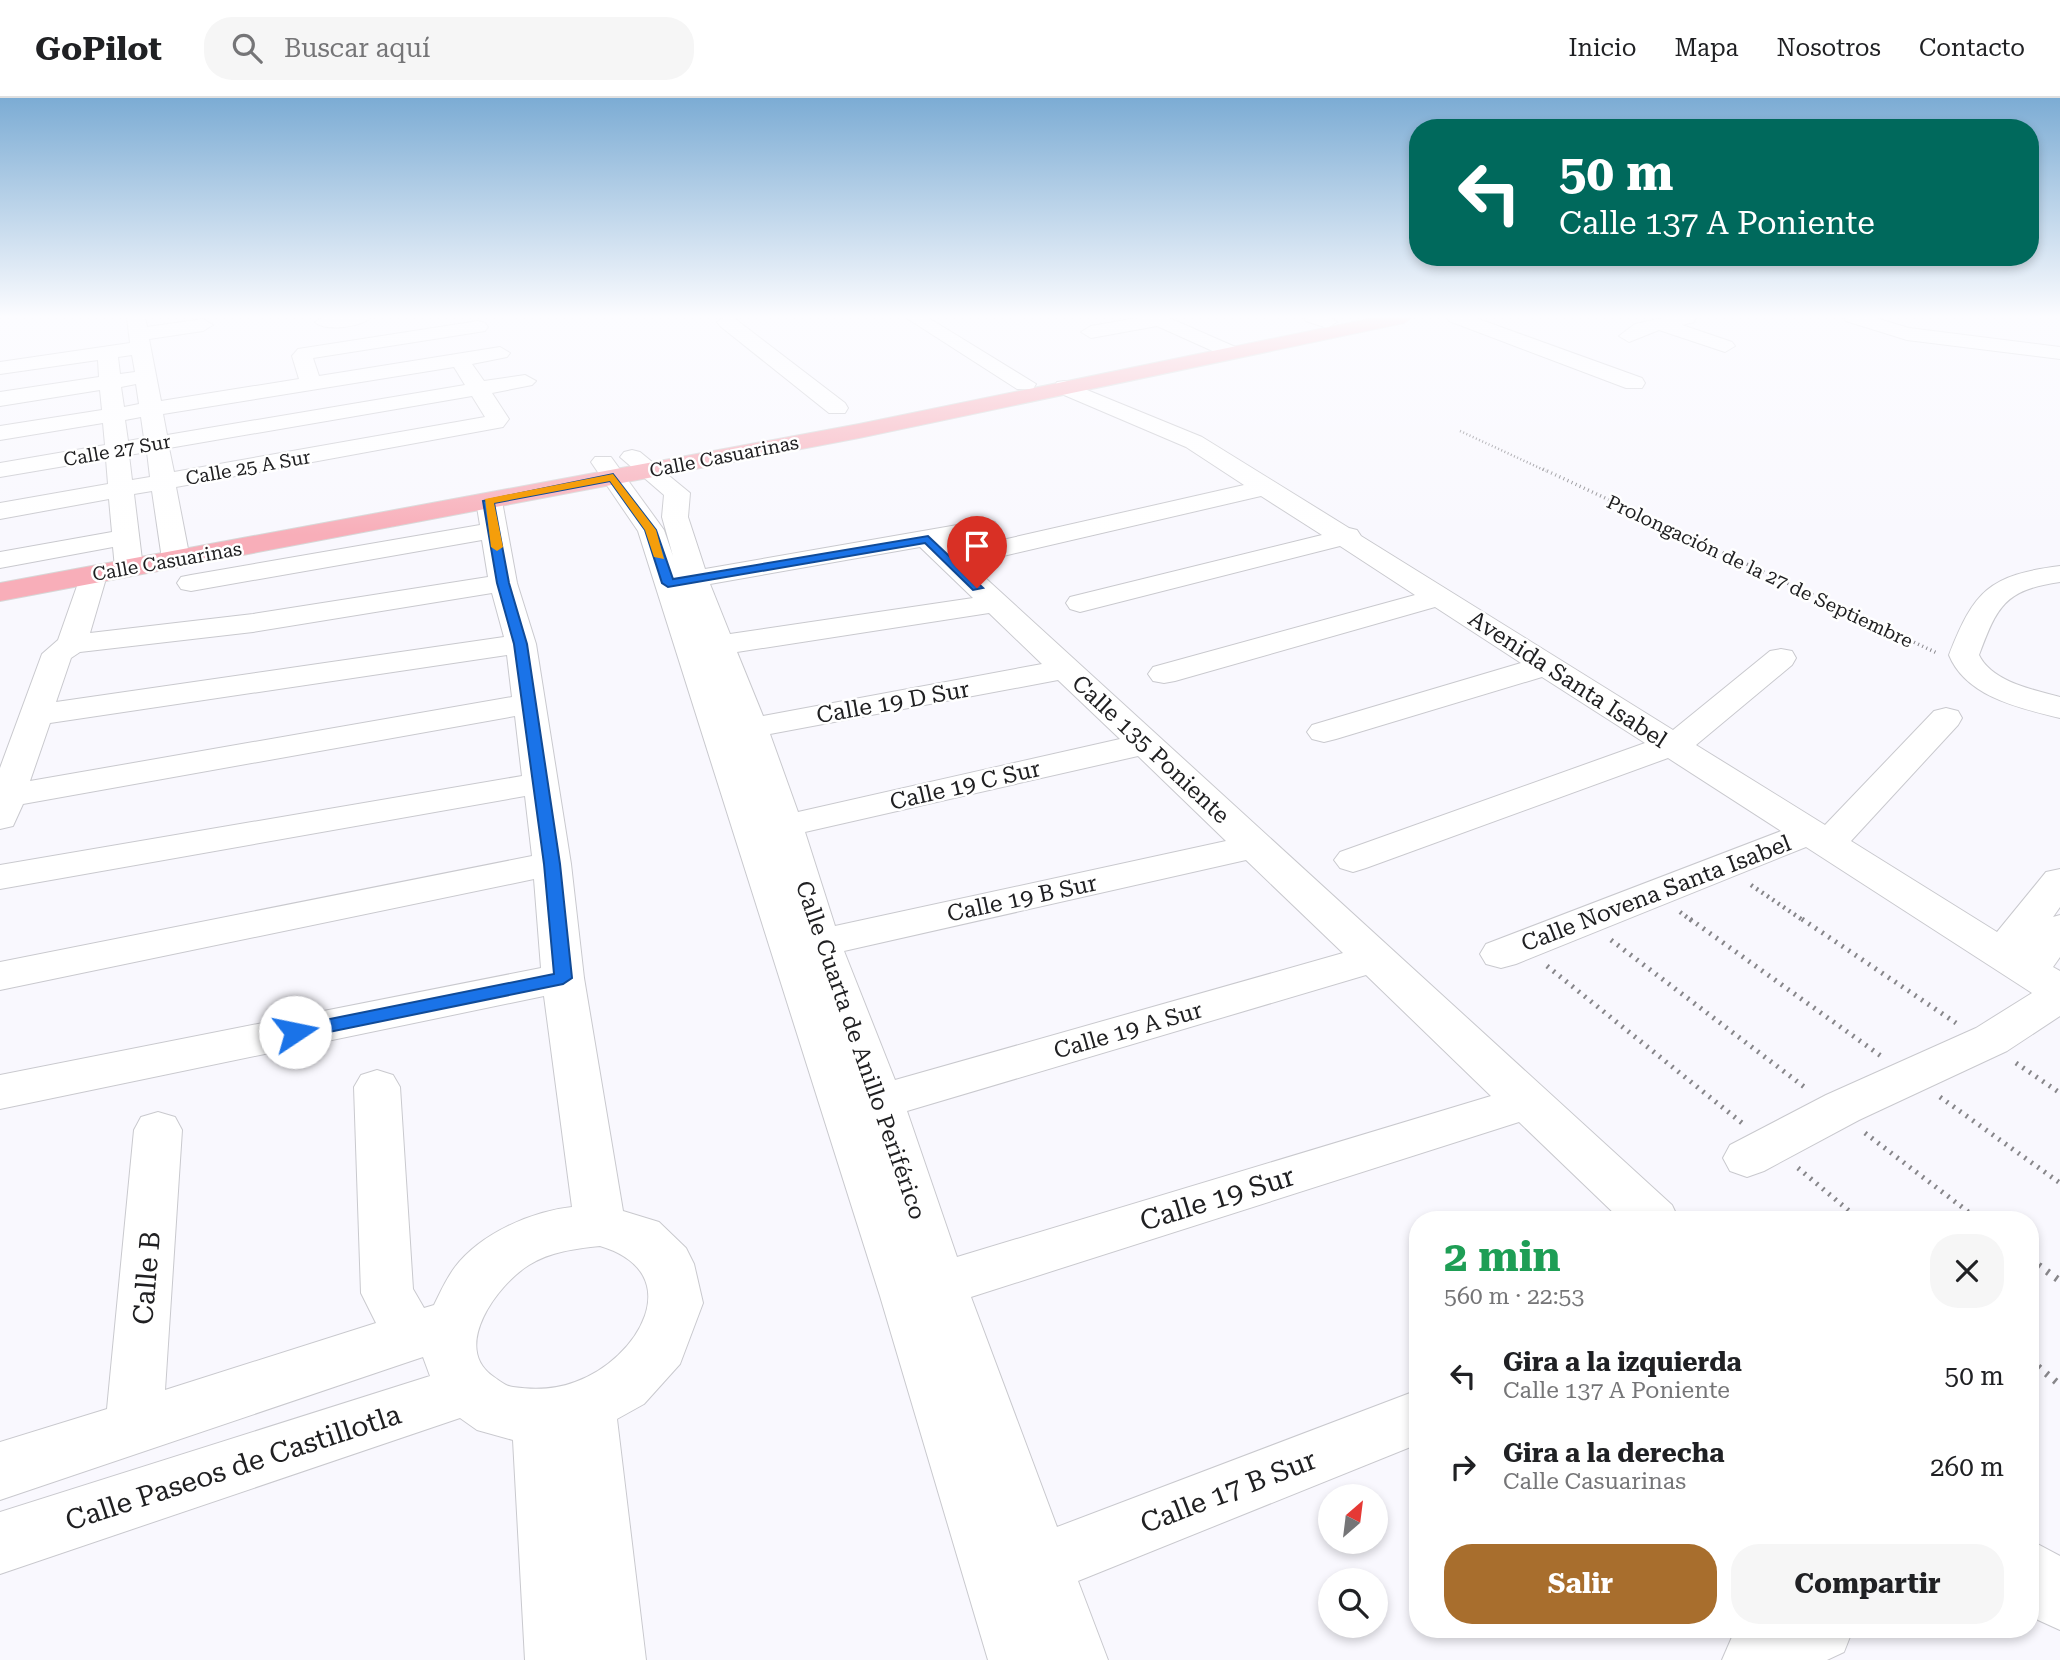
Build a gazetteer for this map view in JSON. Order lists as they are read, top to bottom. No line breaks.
{"streets":{"main road":["Calle Casuarinas"],"street":["Calle 27 Sur","Calle 25 A Sur","Avenida Santa Isabel","Calle 19 D Sur","Calle 135 Poniente","Calle 19 C Sur","Calle Novena Santa Isabel","Calle 19 B Sur","Calle 19 A Sur","Calle Cuarta de Anillo Periférico","Calle 19 Sur","Calle B","Calle Paseos de Castillotla","Calle 17 B Sur"],"path":["Prolongación de la 27 de Septiembre"]},"crossings":[["Calle Casuarinas","Calle Cuarta de Anillo Periférico"],["Avenida Santa Isabel","Calle Novena Santa Isabel"],["Calle 19 D Sur","Calle 135 Poniente"],["Calle 19 D Sur","Calle Cuarta de Anillo Periférico"],["Calle 135 Poniente","Calle 19 C Sur"],["Calle 135 Poniente","Calle 19 B Sur"],["Calle 135 Poniente","Calle 19 A Sur"],["Calle 135 Poniente","Calle 19 Sur"],["Calle 19 C Sur","Calle Cuarta de Anillo Periférico"],["Calle 19 B Sur","Calle Cuarta de Anillo Periférico"],["Calle 19 A Sur","Calle Cuarta de Anillo Periférico"],["Calle Cuarta de Anillo Periférico","Calle 19 Sur"],["Calle Cuarta de Anillo Periférico","Calle 17 B Sur"]],"north":"top right","page":{"header":"GoPilot","search":"Buscar aquí","nav":["Inicio","Mapa","Nosotros","Contacto"],"turn":["50 m","Calle 137 A Poniente"],"heading":["2 min","560 m · 22:53"],"list":[{"name":"Gira a la izquierda","note":"Calle 137 A Poniente","value":"50 m"},{"name":"Gira a la derecha","note":"Calle Casuarinas","value":"260 m"}],"buttons":["Salir","Compartir"]}}
